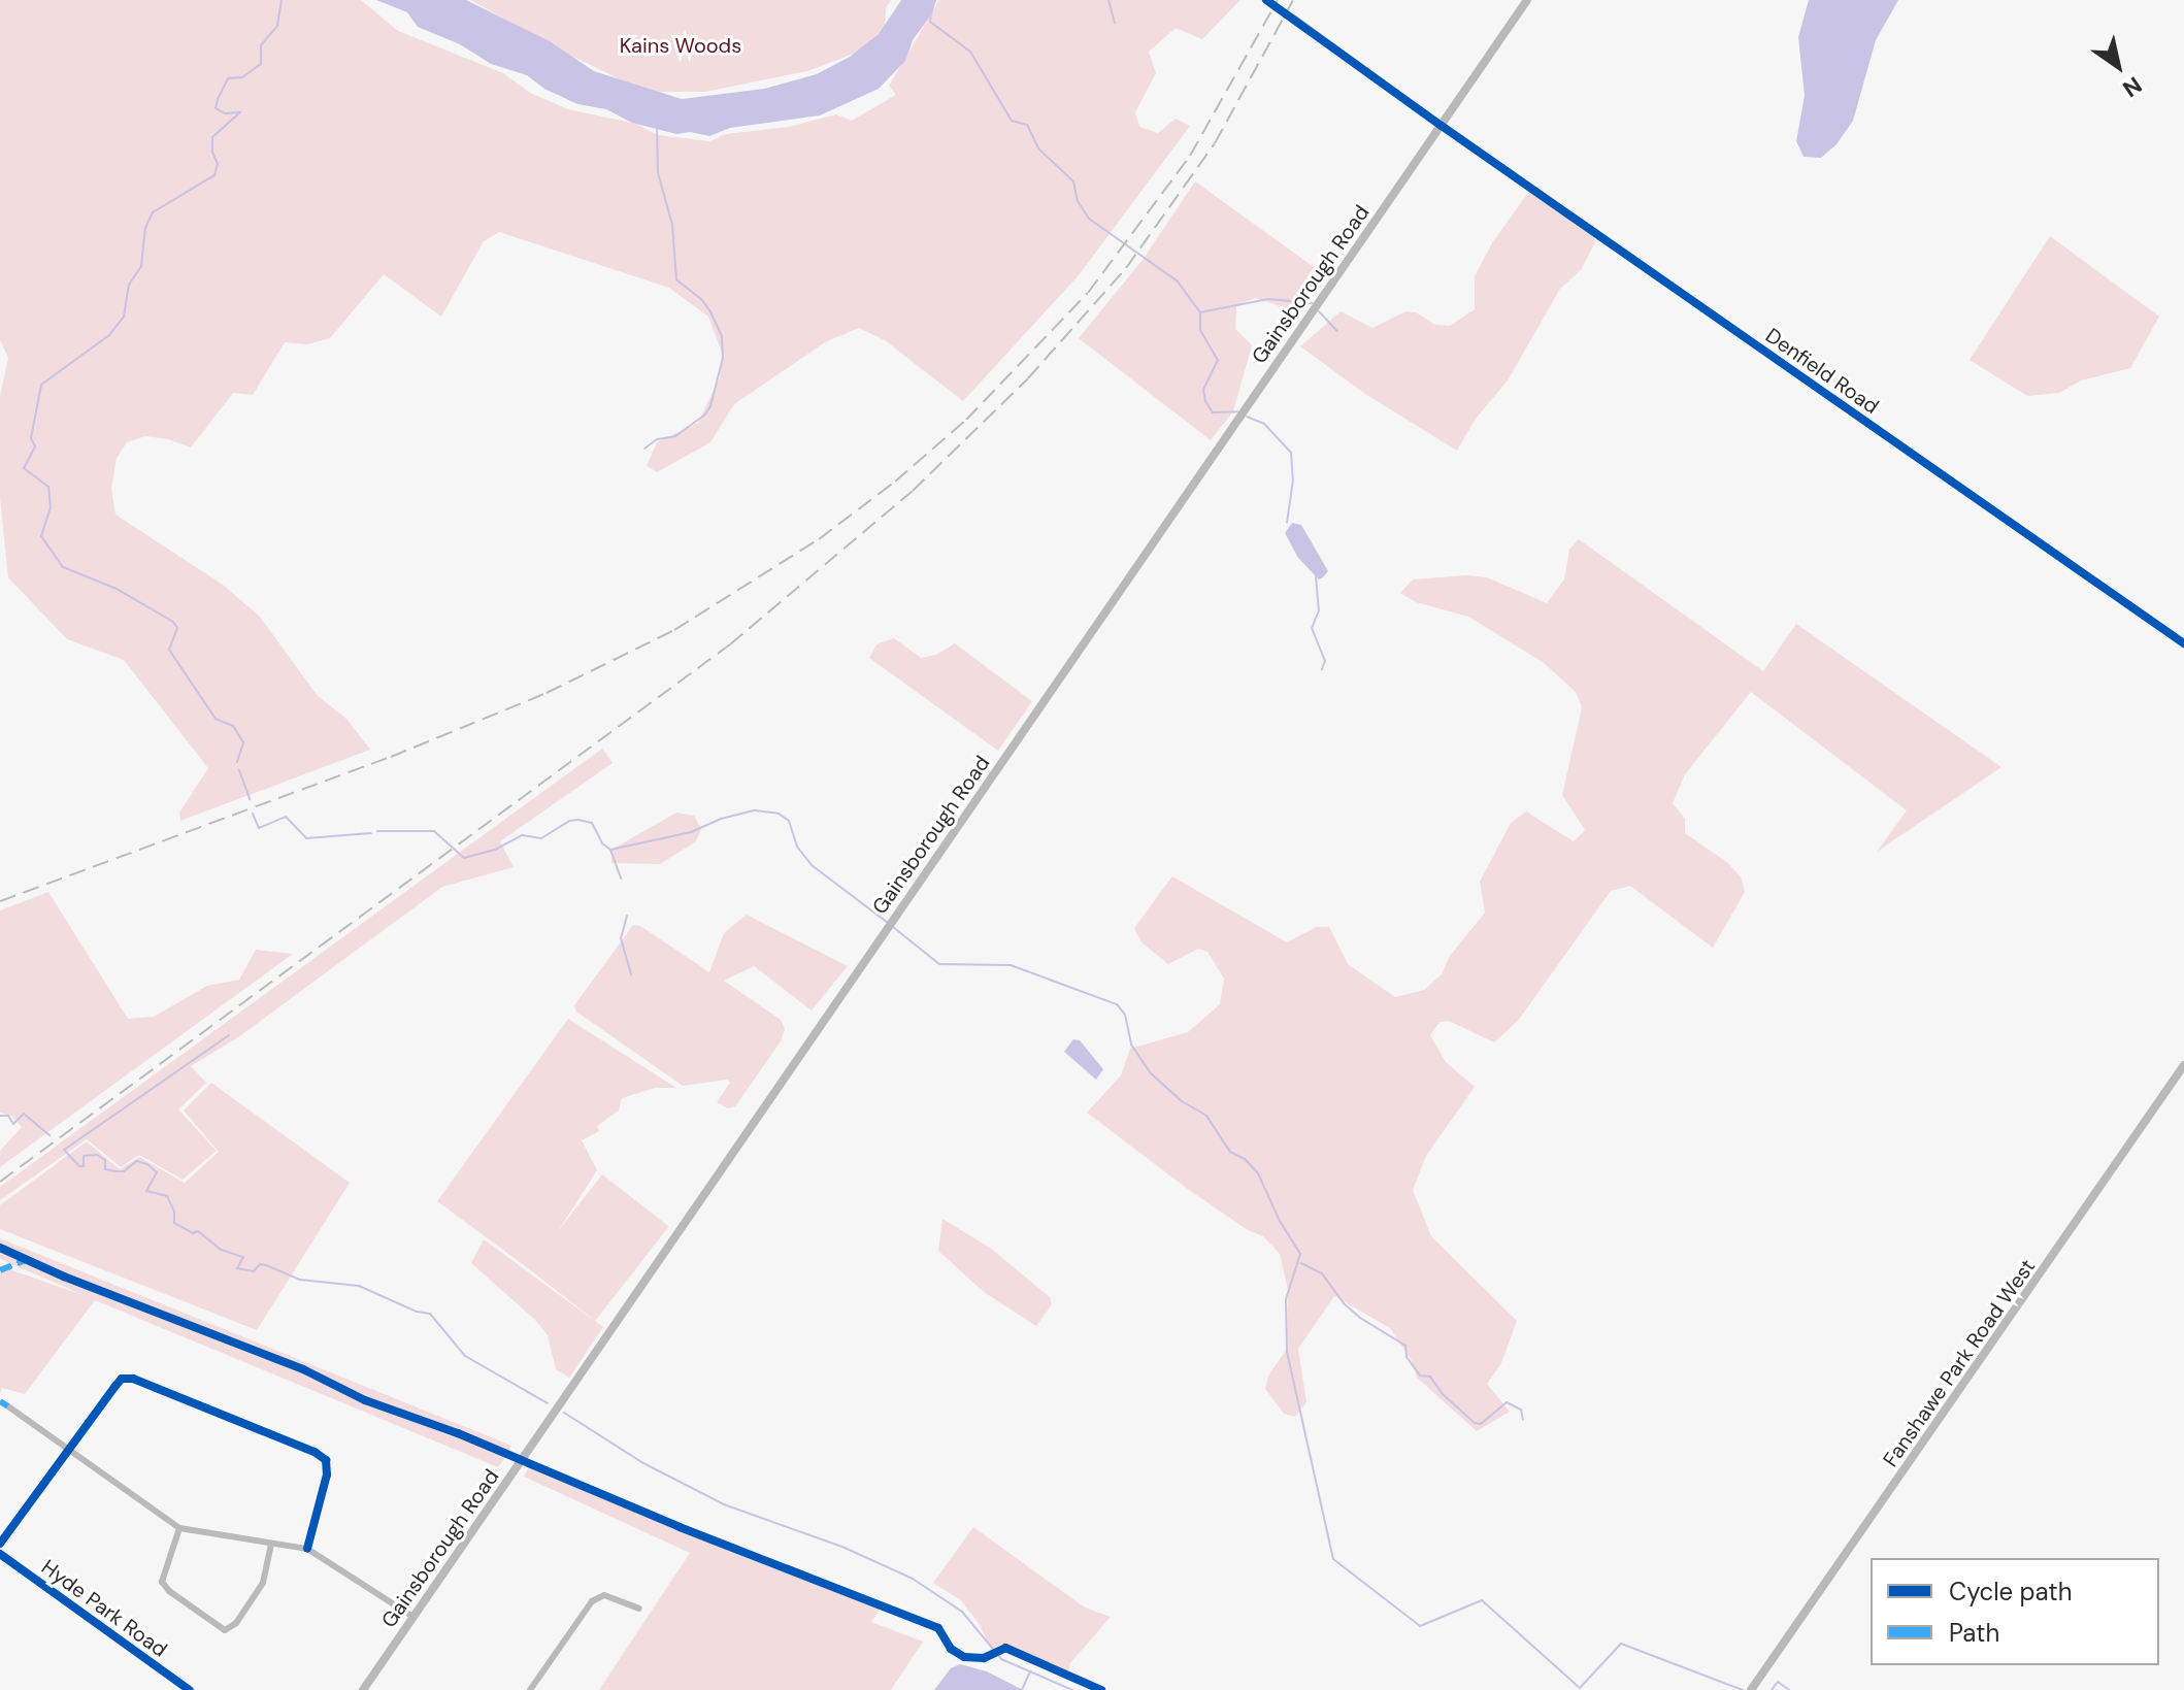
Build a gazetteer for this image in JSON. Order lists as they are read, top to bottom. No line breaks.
{"streets":{"main road":["Gainsborough Road","Fanshawe Park Road West","Hyde Park Road"],"street":["Denfield Road"]},"crossings":[["Gainsborough Road","Denfield Road"]],"parks":["Kains Woods"],"legend":["Cycle path","Path"],"north":"bottom right"}
